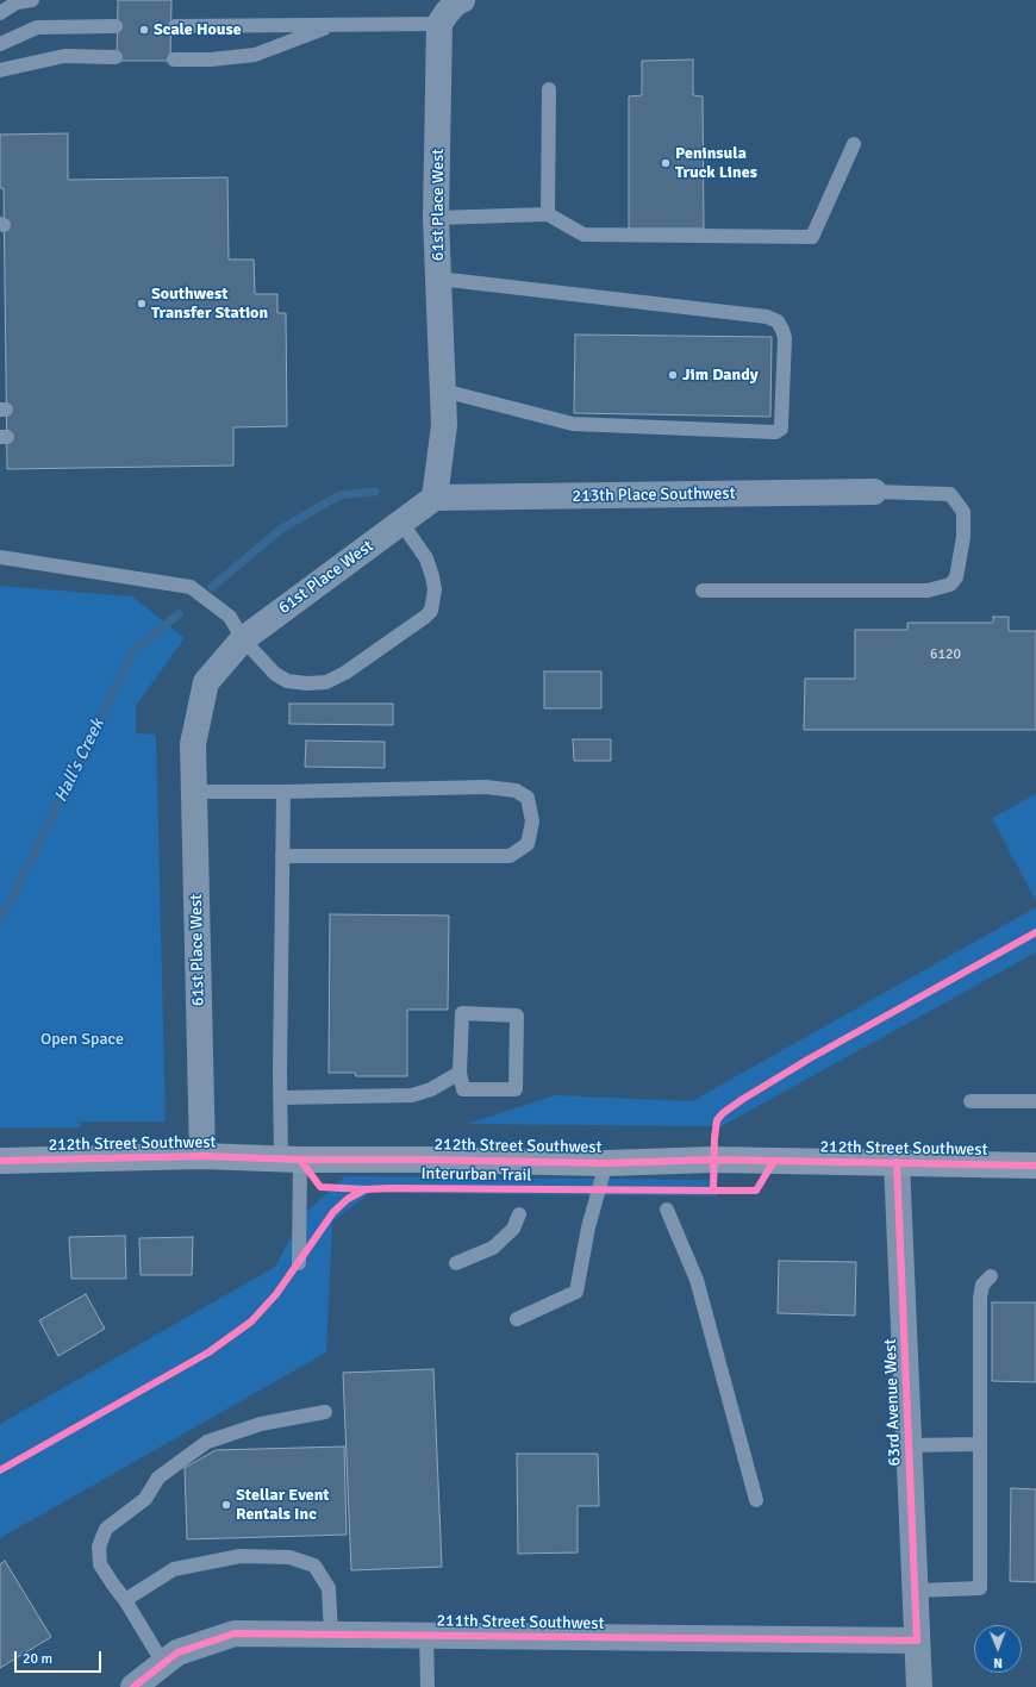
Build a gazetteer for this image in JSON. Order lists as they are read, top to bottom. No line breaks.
{"streets":{"main road":["212th Street Southwest"],"street":["61st Place West","213th Place Southwest","63rd Avenue West","211th Street Southwest"],"cycle path":["Interurban Trail"]},"crossings":[["61st Place West","213th Place Southwest"],["61st Place West","212th Street Southwest"],["212th Street Southwest","63rd Avenue West"],["63rd Avenue West","211th Street Southwest"]],"water":["Hall's Creek"],"parks":["Open Space"],"places":["Scale House","Peninsula Truck Lines","Southwest Transfer Station","Jim Dandy","Stellar Event Rentals Inc"],"house_numbers":["6120"],"scale_bar":"20 m","north":"bottom"}
